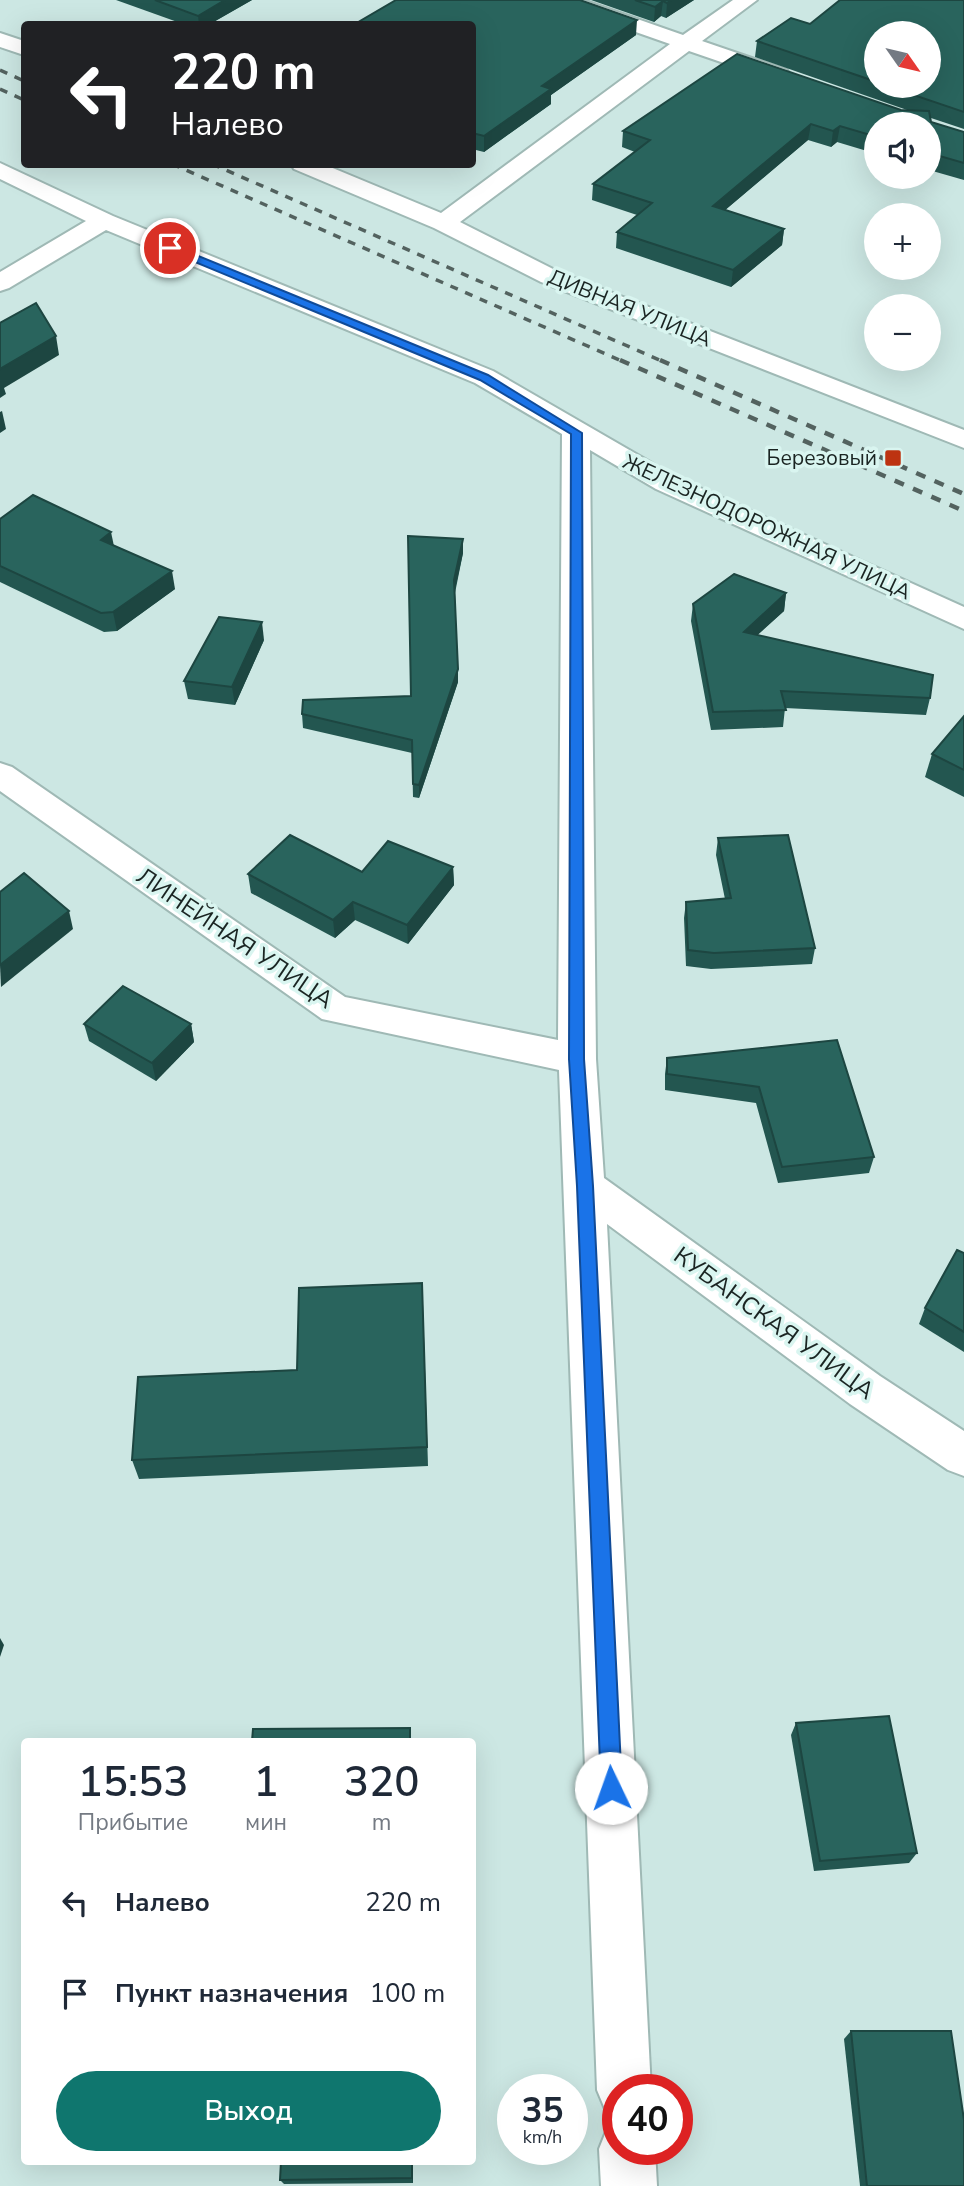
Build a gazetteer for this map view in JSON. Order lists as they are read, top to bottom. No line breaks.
{"streets":{"street":["ДИВНАЯ УЛИЦА","ЖЕЛЕЗНОДОРОЖНАЯ УЛИЦА","ЛИНЕЙНАЯ УЛИЦА","КУБАНСКАЯ УЛИЦА"]},"places":{"transit":["Березовый"]},"north":"bottom right","page":{"map_buttons":["+","−"],"turn":["220 m","Налево"],"eta":["15:53","Прибытие","1","мин","320","m"],"list":[{"name":"Налево","value":"220 m"},{"name":"Пункт назначения","value":"100 m"}],"buttons":"Выход","speed":"35 km/h","limit":"40"}}
